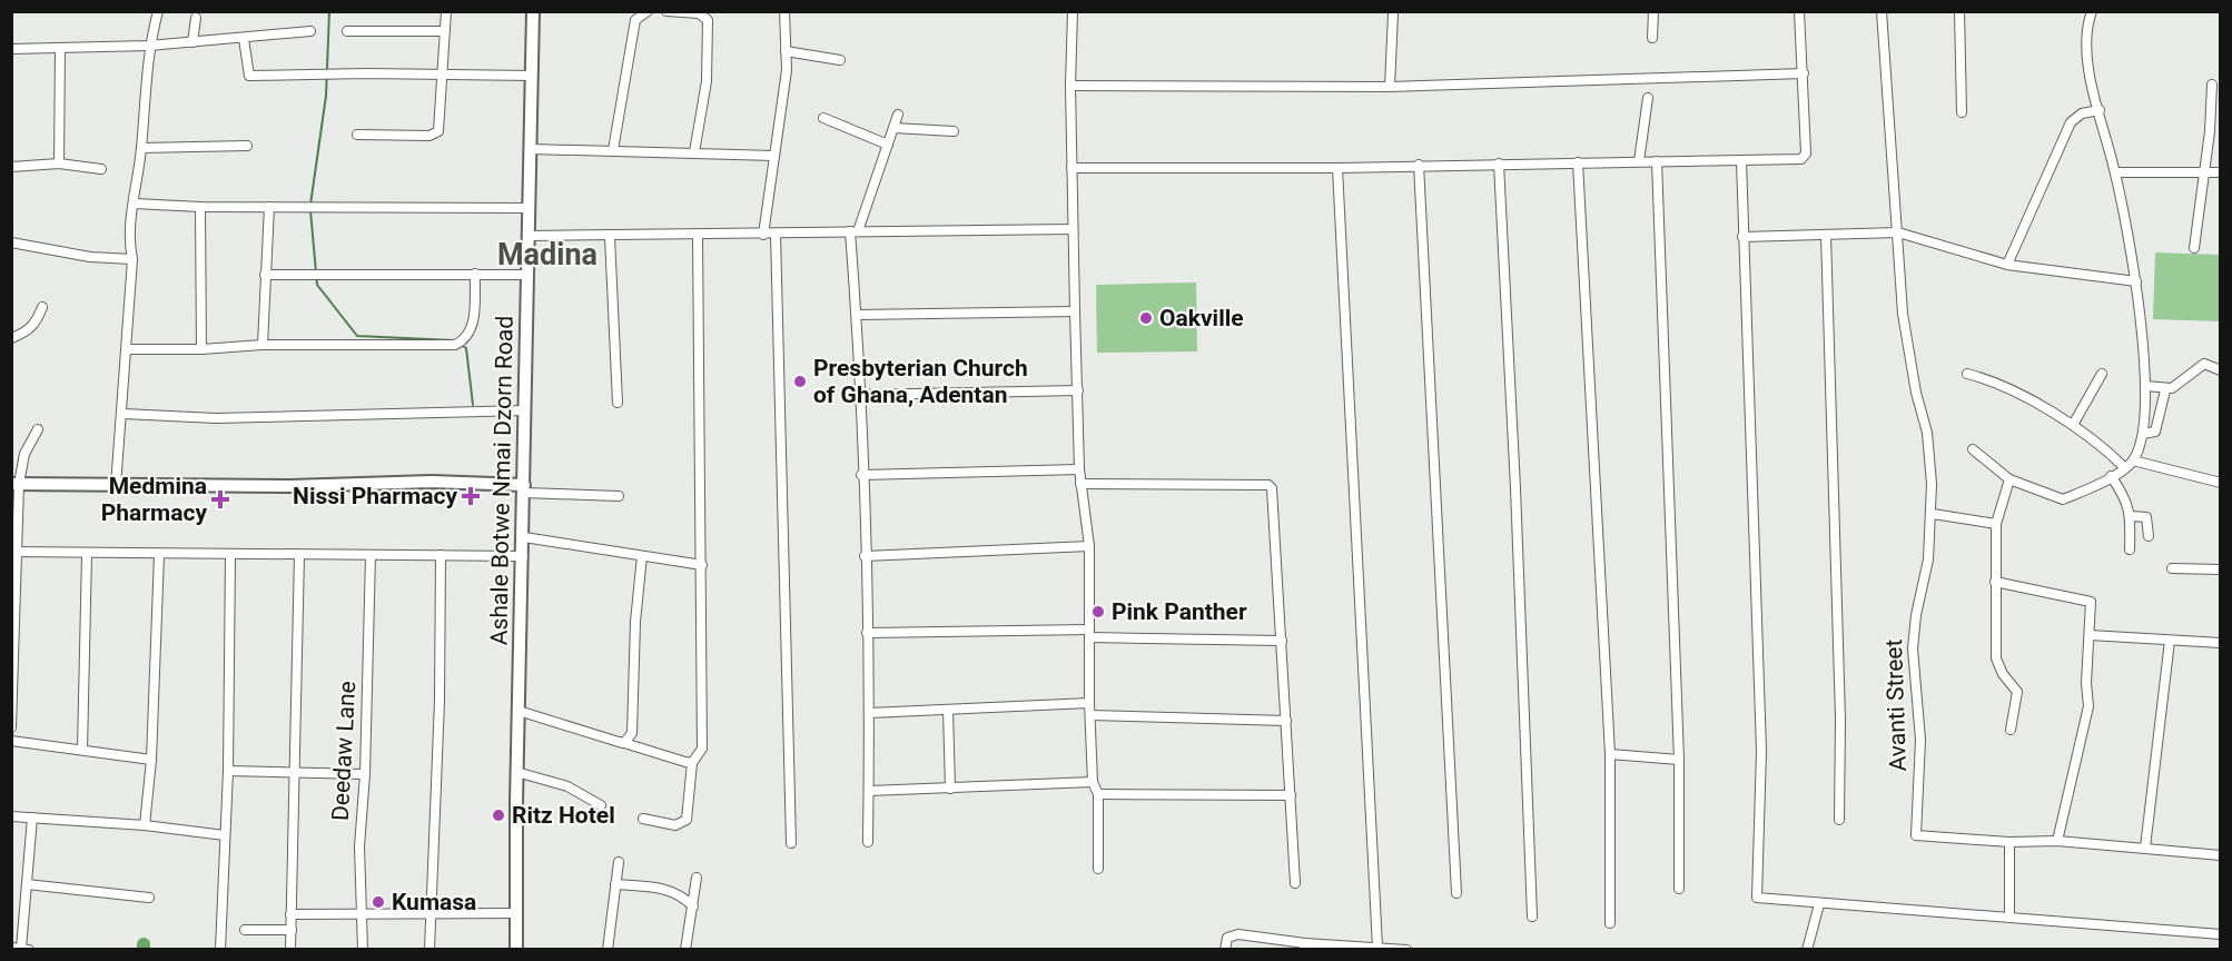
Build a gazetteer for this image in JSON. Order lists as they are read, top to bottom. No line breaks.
{"streets":{"main road":["Ashale Botwe Nmai Dzorn Road"],"street":["Avanti Street","Deedaw Lane"]},"districts":["Madina"],"places":{"other":["Oakville","Presbyterian Church of Ghana, Adentan","Pink Panther","Ritz Hotel","Kumasa"],"health":["Nissi Pharmacy","Medmina Pharmacy"]}}
